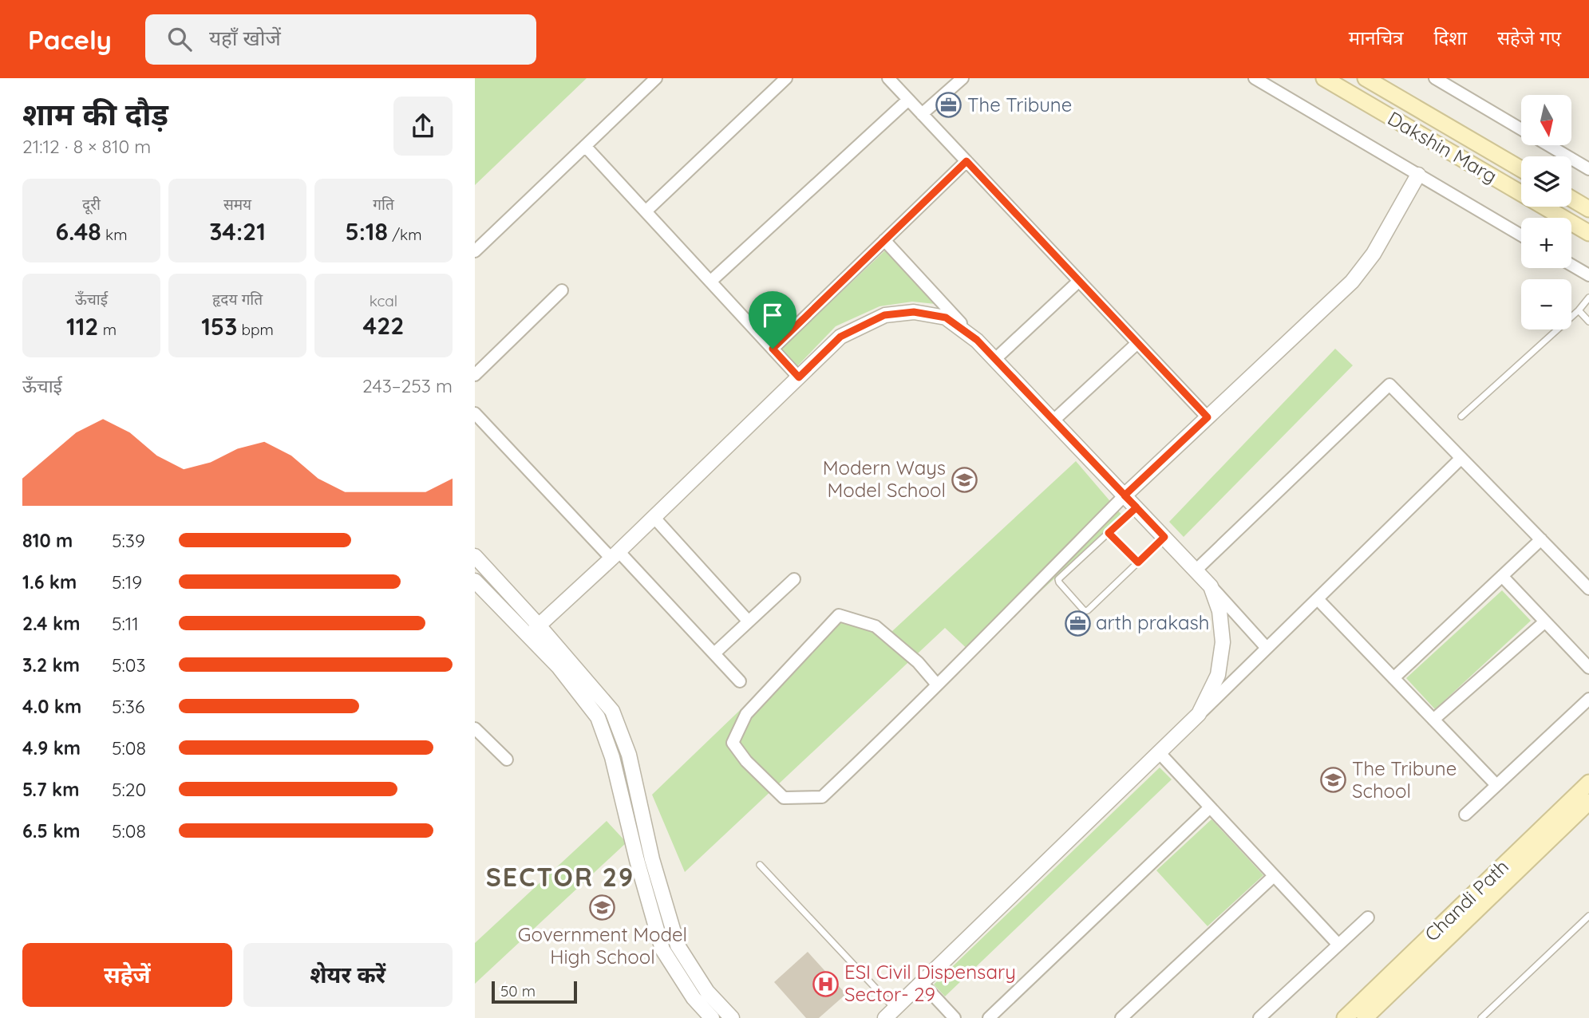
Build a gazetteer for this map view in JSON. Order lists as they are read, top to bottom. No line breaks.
{"streets":{"main road":["Dakshin Marg","Chandi Path"]},"districts":["SECTOR 29"],"places":{"office":["The Tribune","arth prakash"],"school or university":["Modern Ways Model School","The Tribune School","Government Model High School"],"hospital":["ESI Civil Dispensary Sector- 29"]},"scale_bar":"50 m","north":"bottom","page":{"header":"Pacely","search":"यहाँ खोजें","nav":["मानचित्र","दिशा","सहेजे गए"],"heading":["शाम की दौड़","21:12 · 8 × 810 m"],"map_buttons":["+","−"],"stats":[["दूरी","6.48 km"],["समय","34:21"],["गति","5:18 /km"],["ऊँचाई","112 m"],["हृदय गति","153 bpm"],["kcal","422"]],"chart":["ऊँचाई","243–253 m"],"list":[{"name":"810 m","note":"5:39"},{"name":"1.6 km","note":"5:19"},{"name":"2.4 km","note":"5:11"},{"name":"3.2 km","note":"5:03"},{"name":"4.0 km","note":"5:36"},{"name":"4.9 km","note":"5:08"},{"name":"5.7 km","note":"5:20"},{"name":"6.5 km","note":"5:08"}],"buttons":["सहेजें","शेयर करें"],"scale":"50 m"}}
